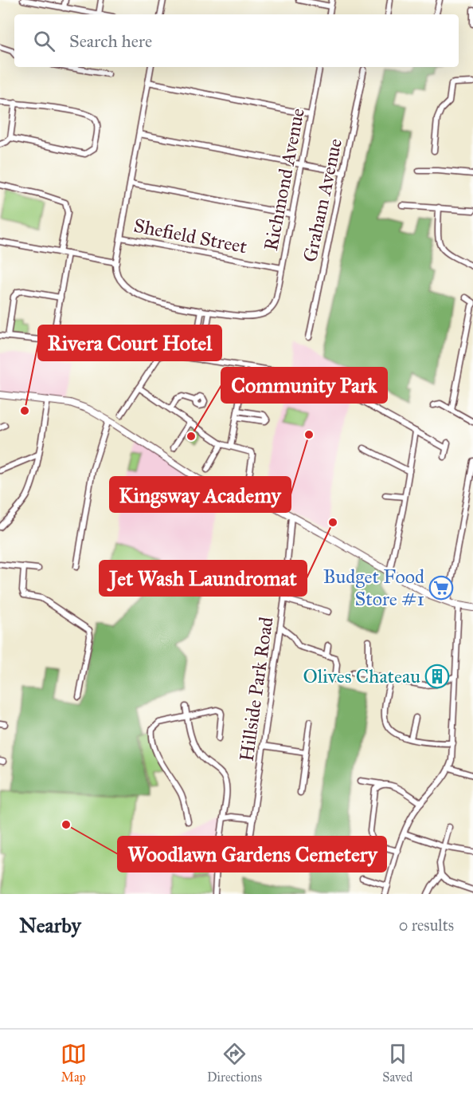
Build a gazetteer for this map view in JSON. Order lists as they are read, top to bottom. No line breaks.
{"streets":{"street":["Richmond Avenue","Graham Avenue","Shefield Street","Hillside Park Road"]},"crossings":[["Richmond Avenue","Shefield Street"]],"places":{"other":["Rivera Court Hotel","Kingsway Academy","Community Park","Jet Wash Laundromat","Woodlawn Gardens Cemetery"],"supermarket":["Budget Food Store #1"],"building":["Olives Chateau"]},"page":{"search":"Search here","heading":["Nearby","0 results"],"nav":["Map","Directions","Saved"]}}
